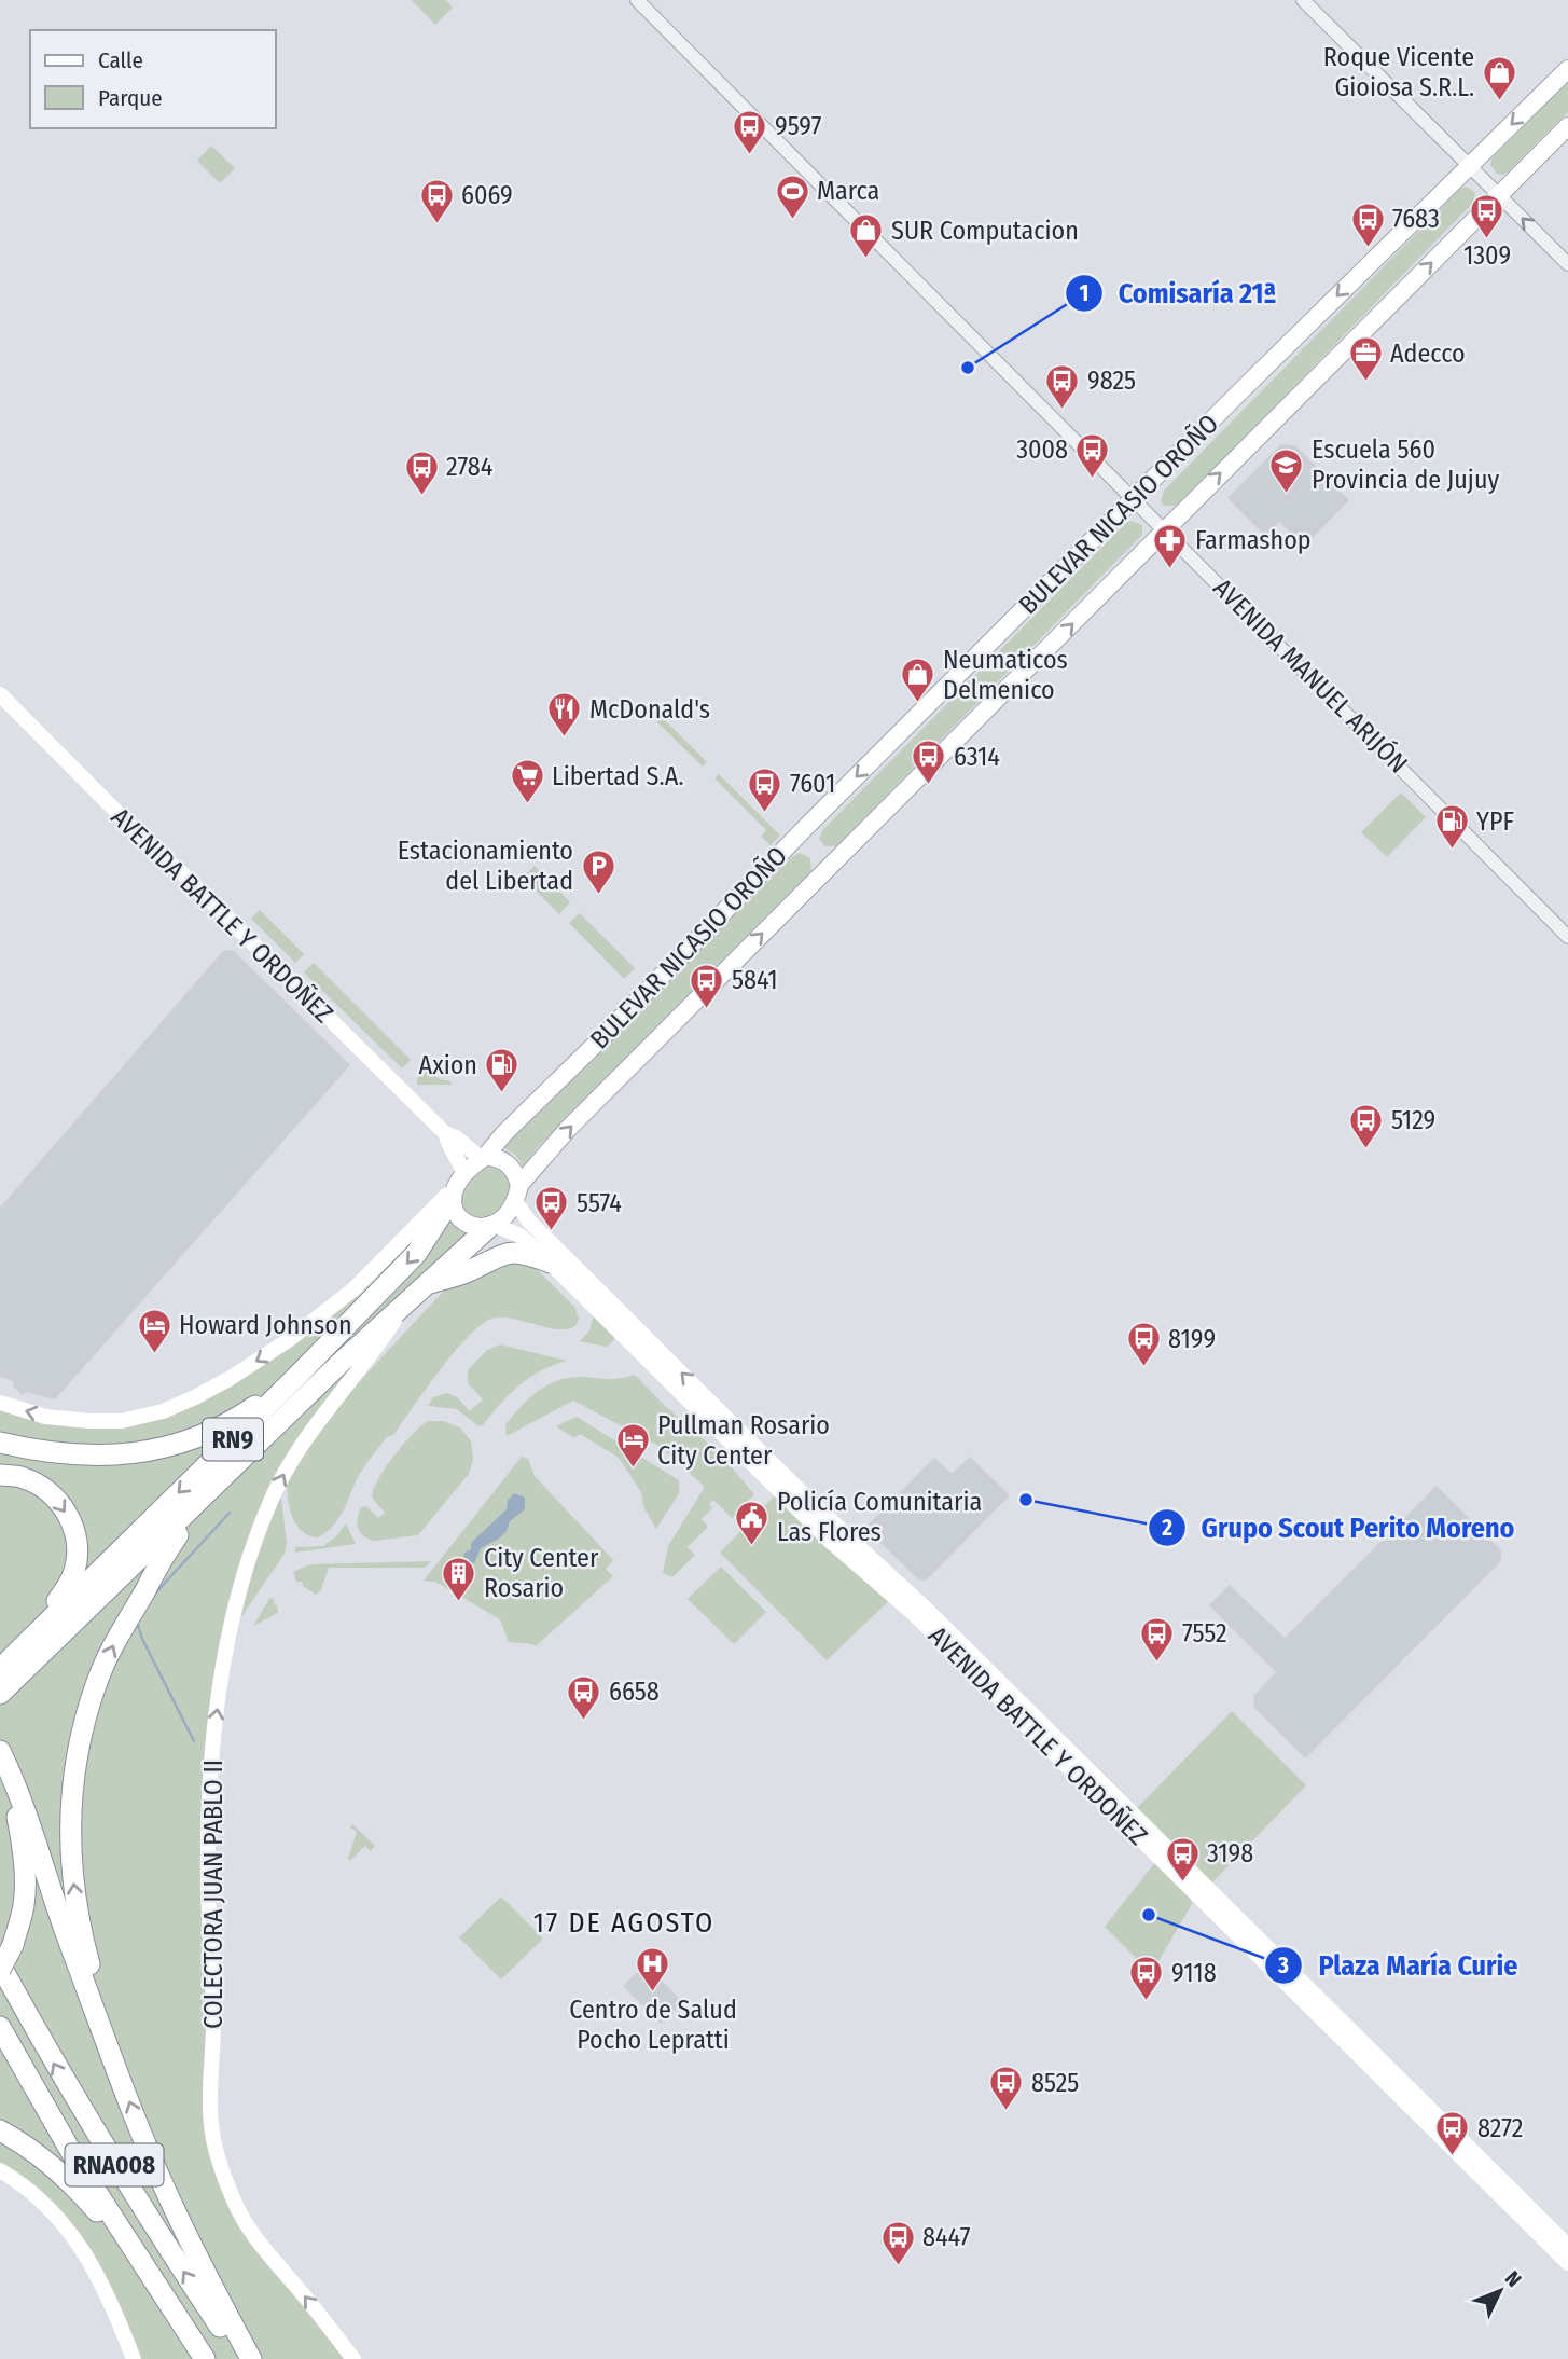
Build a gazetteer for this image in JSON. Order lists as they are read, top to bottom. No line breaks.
{"streets":{"highway":["RN9","RNA008"],"main road":["BULEVAR NICASIO OROÑO","AVENIDA BATTLE Y ORDOÑEZ","COLECTORA JUAN PABLO II"],"street":["AVENIDA MANUEL ARIJÓN"]},"crossings":[["BULEVAR NICASIO OROÑO","AVENIDA MANUEL ARIJÓN"],["BULEVAR NICASIO OROÑO","AVENIDA BATTLE Y ORDOÑEZ"],["BULEVAR NICASIO OROÑO","RN9"],["AVENIDA BATTLE Y ORDOÑEZ","RN9"],["RN9","COLECTORA JUAN PABLO II"]],"one_way":["COLECTORA JUAN PABLO II"],"districts":["17 DE AGOSTO"],"places":{"shop":["Roque Vicente Gioiosa S.R.L.","SUR Computacion","Neumaticos Delmenico"],"bus stop":["9597","6069","1309","7683","9825","3008","2784","6314","7601","5841","5129","5574","8199","7552","6658","3198","9118","8525","8272","8447"],"sports":["Marca"],"other":["Comisaría 21ª","Grupo Scout Perito Moreno","Plaza María Curie"],"office":["Adecco"],"school or university":["Escuela 560 Provincia de Jujuy"],"pharmacy":["Farmashop"],"restaurant":["McDonald's"],"supermarket":["Libertad S.A."],"fuel station":["YPF","Axion"],"parking":["Estacionamiento del Libertad"],"hotel":["Howard Johnson","Pullman Rosario City Center"],"public building":["Policía Comunitaria Las Flores"],"building":["City Center Rosario"],"hospital":["Centro de Salud Pocho Lepratti"]},"legend":["Calle","Parque"],"north":"top right"}
